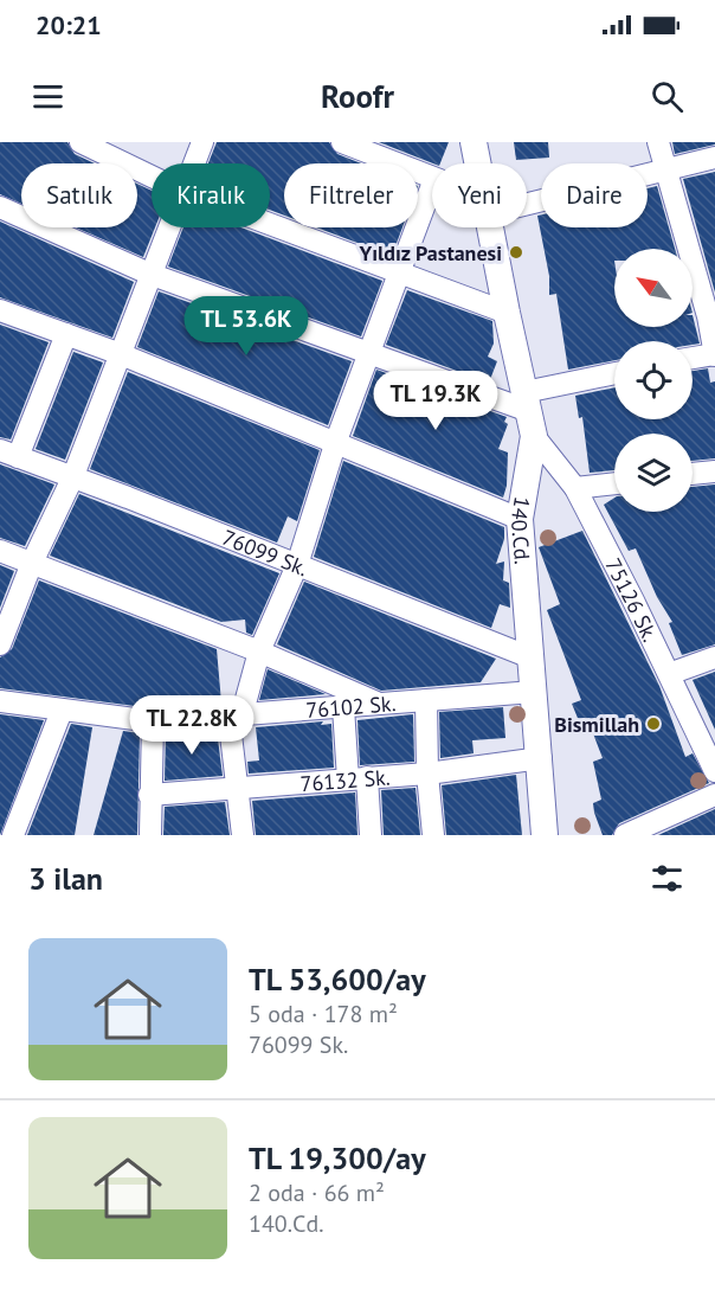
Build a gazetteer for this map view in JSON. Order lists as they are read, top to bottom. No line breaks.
{"streets":{"street":["140.Cd.","76099 Sk.","75126 Sk.","76102 Sk.","76132 Sk."]},"crossings":[["140.Cd.","76099 Sk."],["140.Cd.","75126 Sk."],["140.Cd.","76102 Sk."],["140.Cd.","76132 Sk."]],"places":["Yıldız Pastanesi","Bismillah"],"north":"top left","page":{"status":"20:21","header":"Roofr","chip":["Satılık","Kiralık","Filtreler","Yeni","Daire"],"price":["TL 53.6K","TL 19.3K","TL 22.8K"],"heading":"3 ilan","list":[{"name":"TL 53,600/ay","note":"5 oda · 178 m² · 76099 Sk."},{"name":"TL 19,300/ay","note":"2 oda · 66 m² · 140.Cd."}]}}
